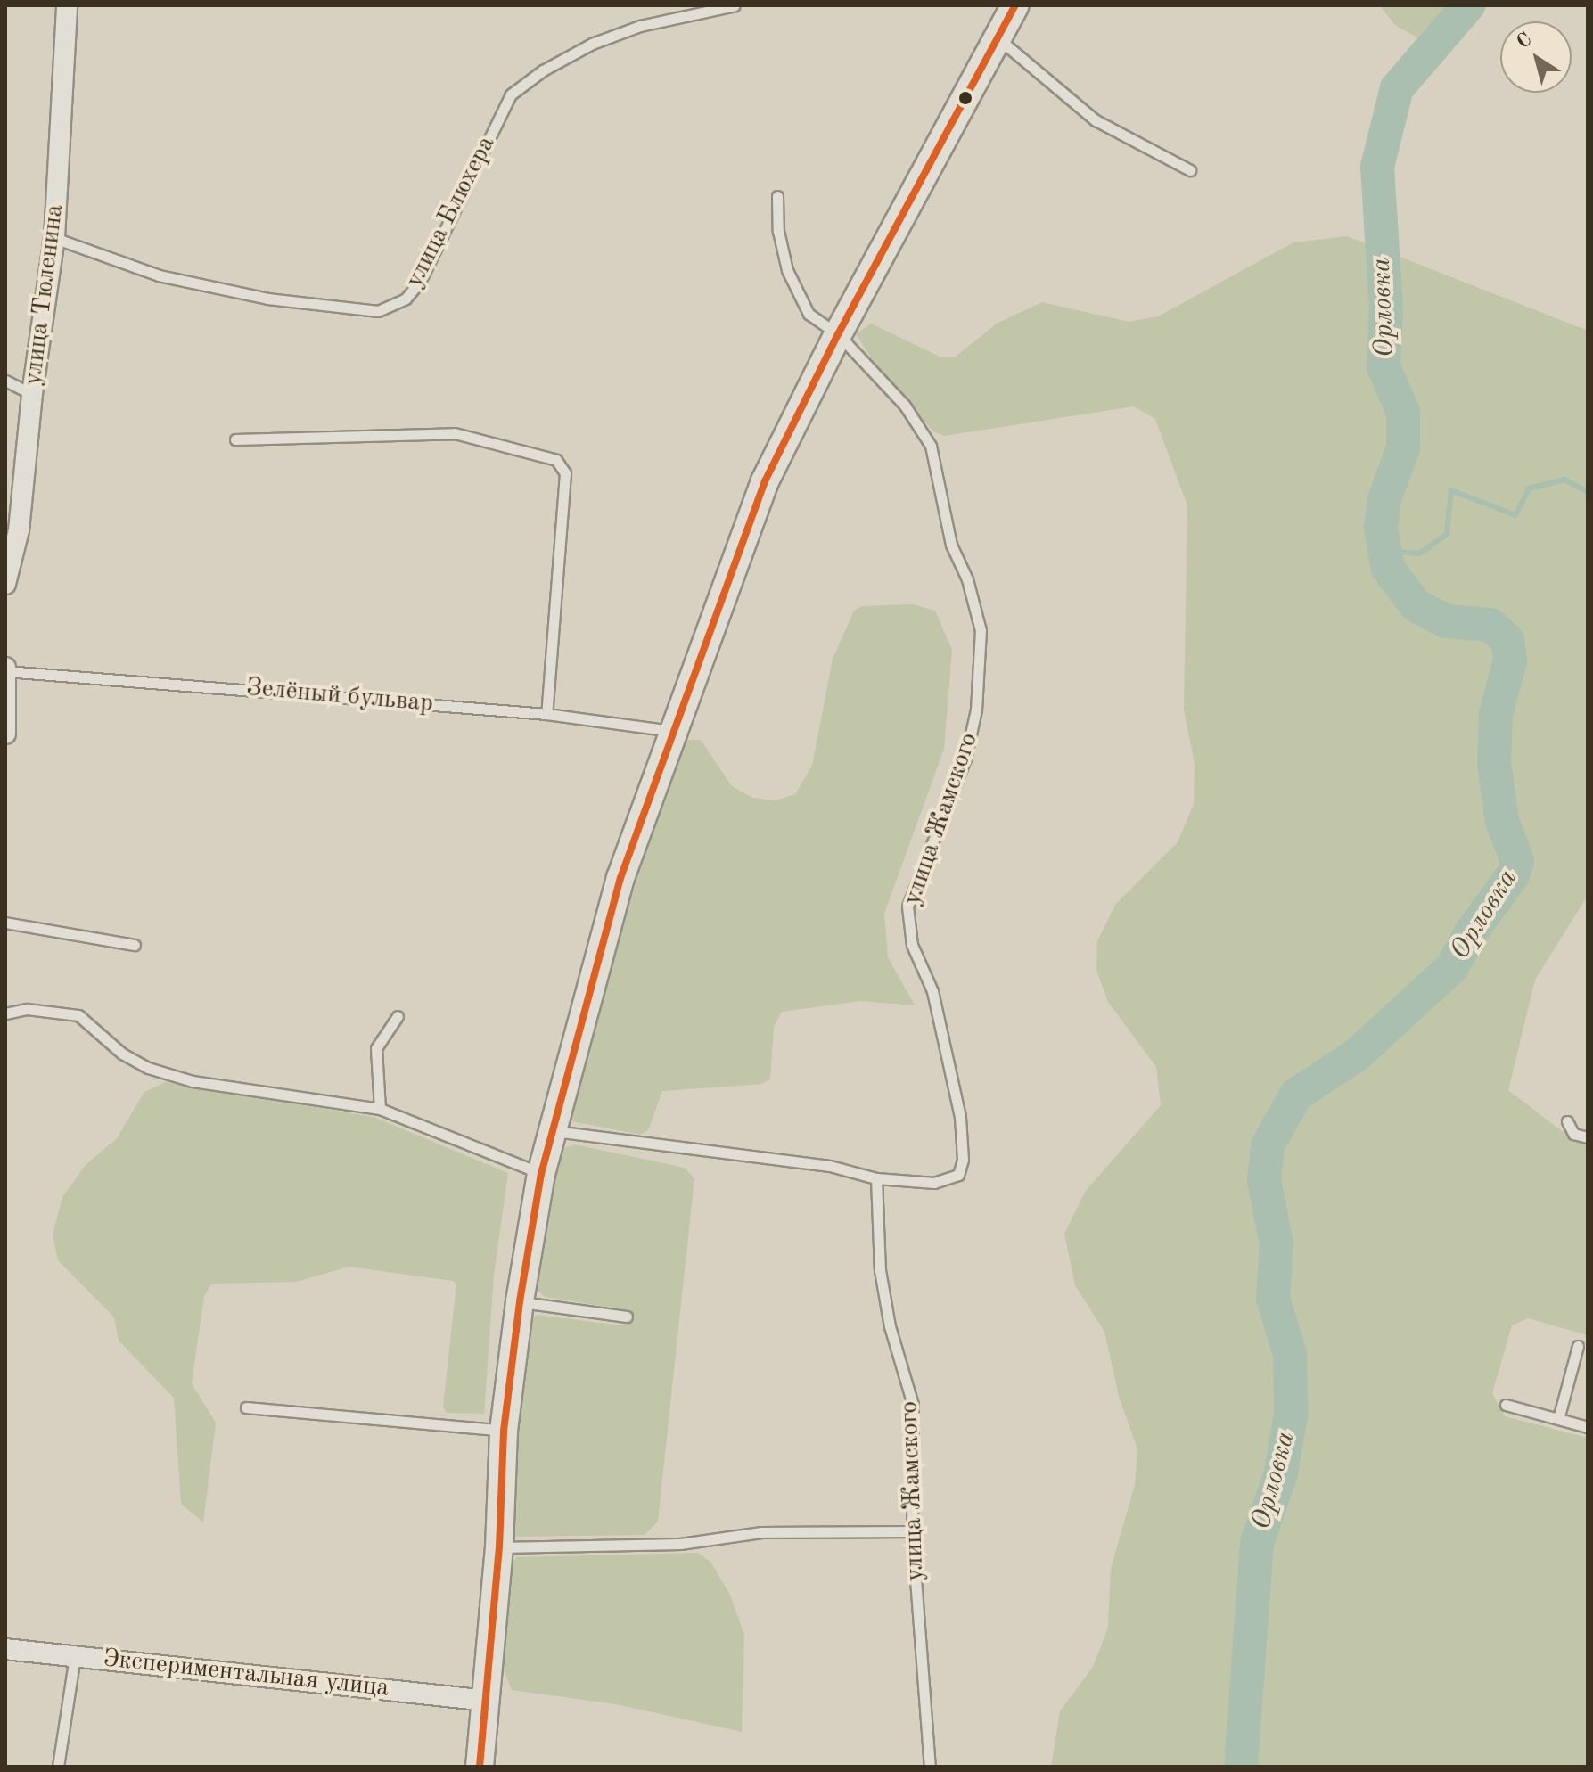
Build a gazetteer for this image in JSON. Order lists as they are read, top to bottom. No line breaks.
{"streets":{"street":["улица Тюленина","Экспериментальная улица"],"lane":["улица Блюхера","Зелёный бульвар","улица Жамского"]},"crossings":[["улица Блюхера","улица Тюленина"]],"water":["Орловка"],"north":"top left"}
